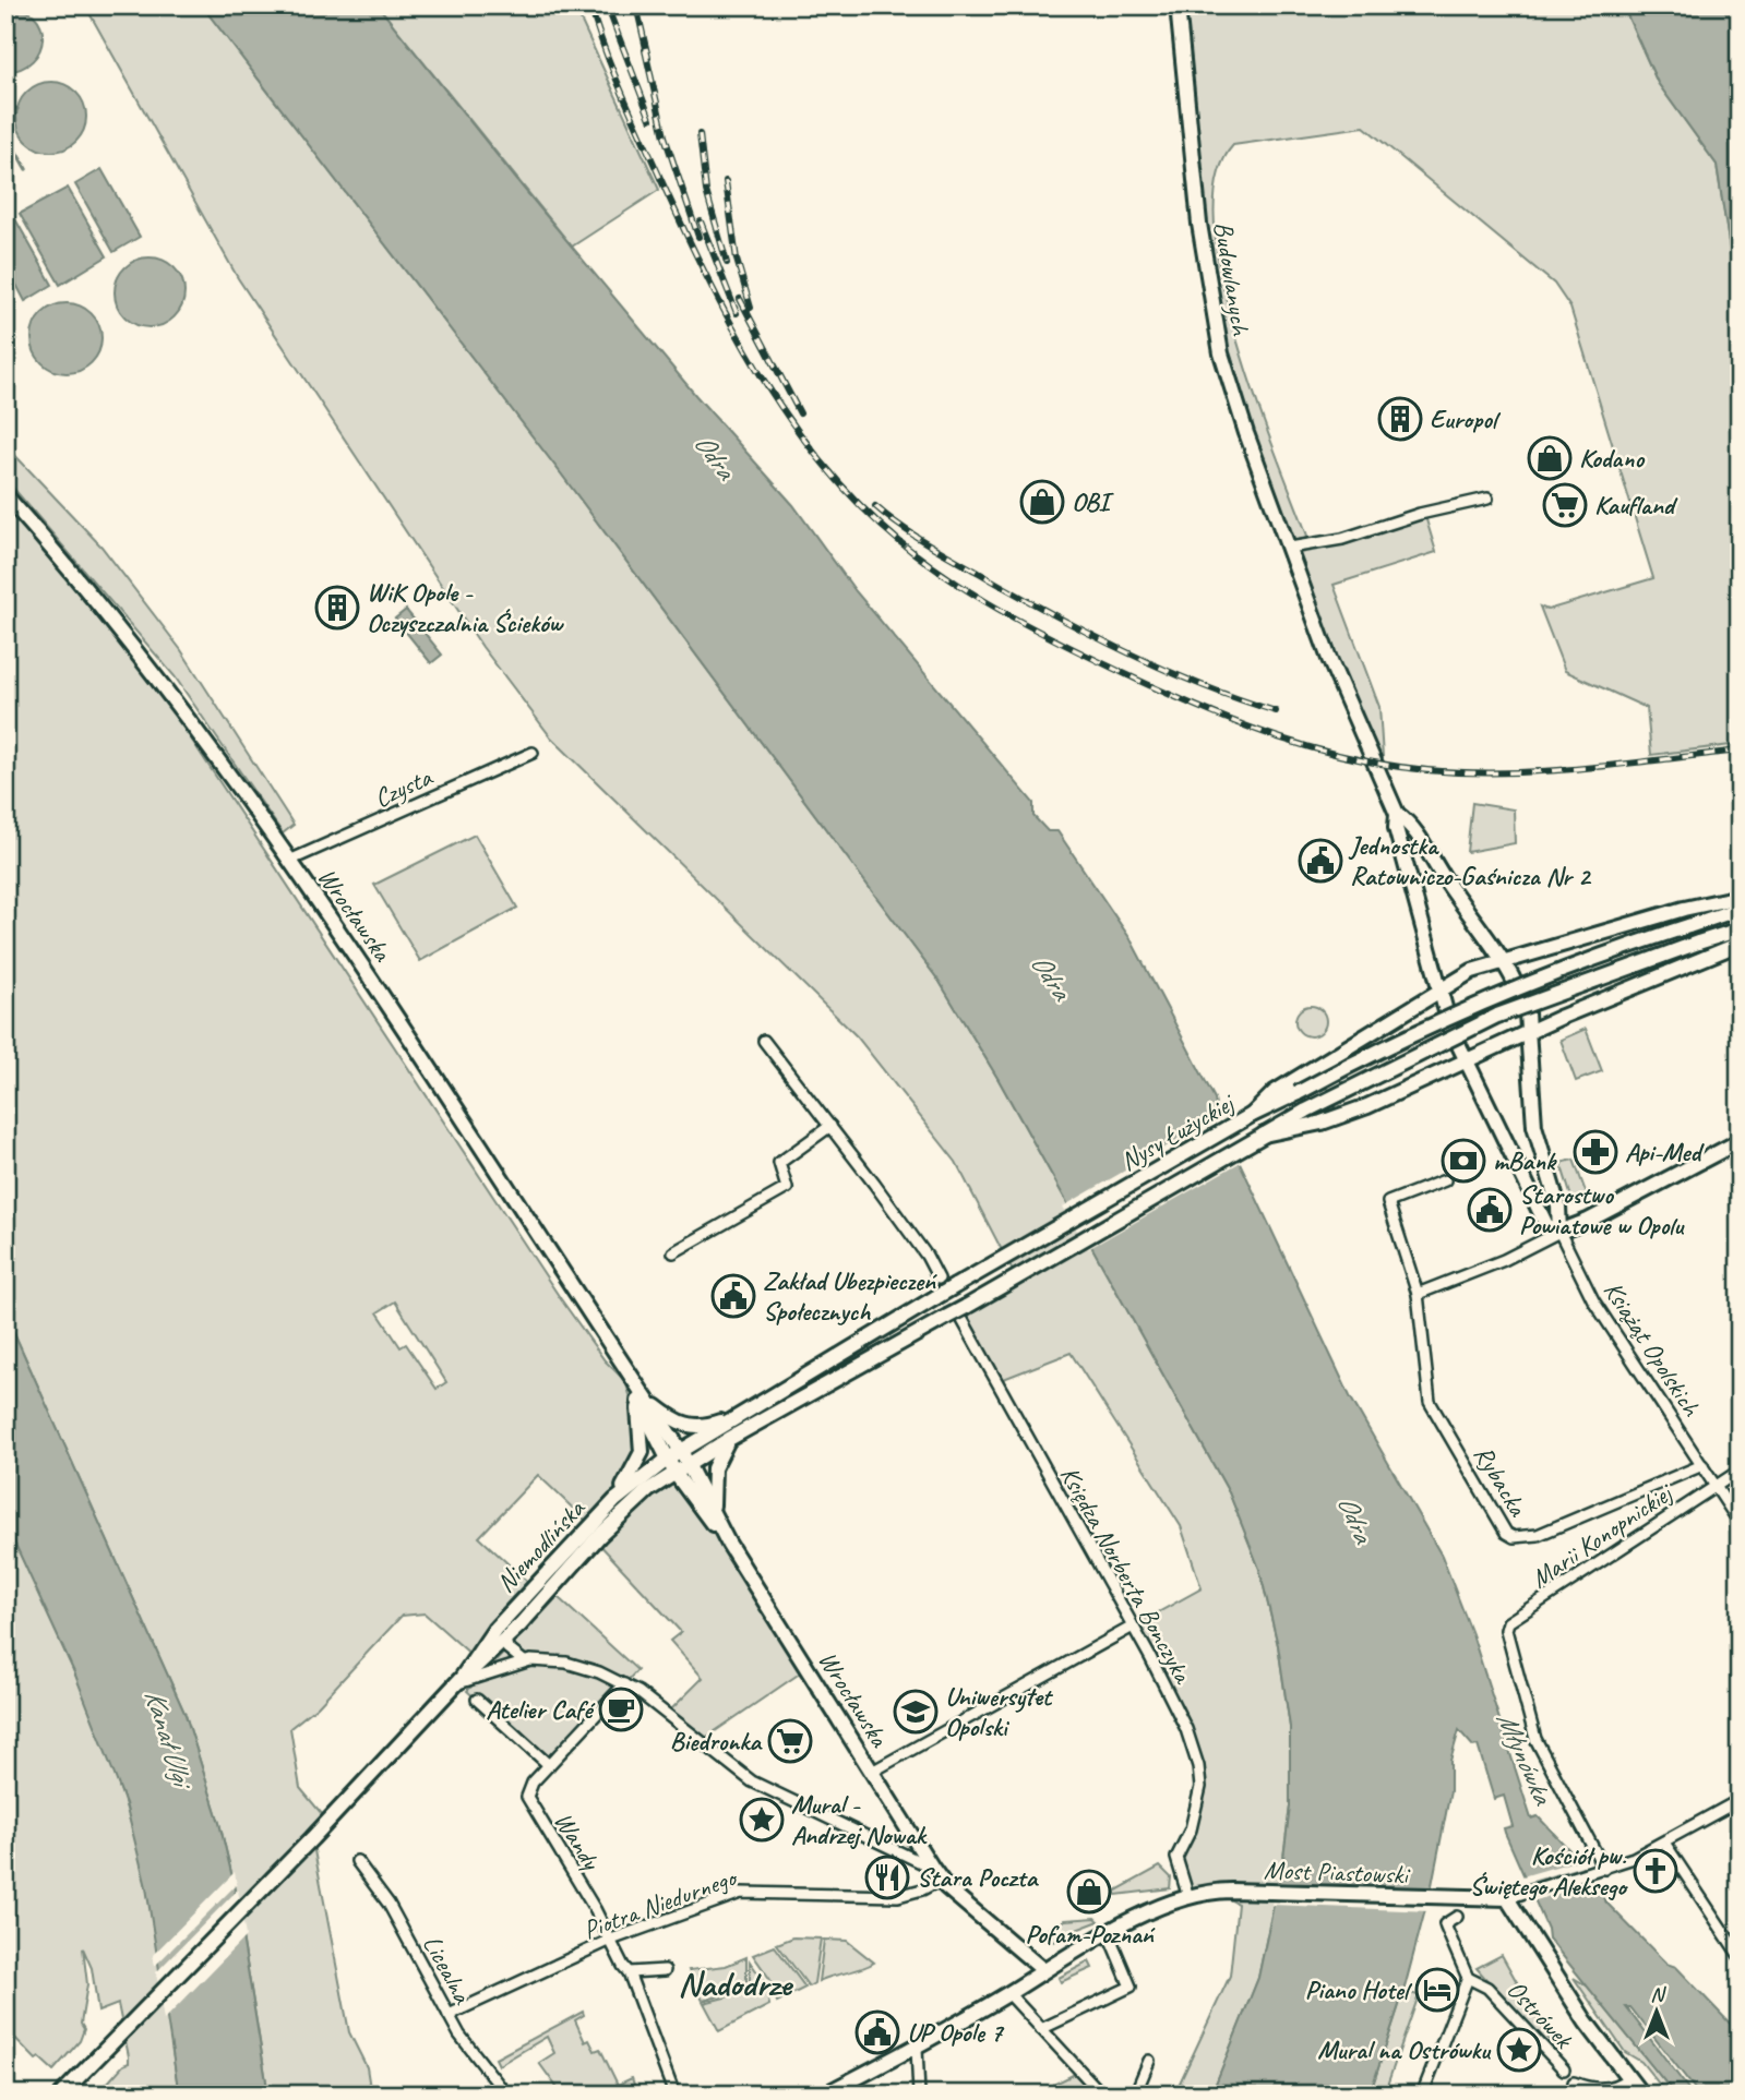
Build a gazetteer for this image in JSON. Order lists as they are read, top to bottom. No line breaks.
{"streets":{"main road":["Budowlanych","Wrocławska","Nysy Łużyckiej","Książąt Opolskich","Niemodlińska","Most Piastowski"],"street":["Czysta","Rybacka","Marii Konopnickiej","Księdza Norberta Bonczyka","Wandy","Piotra Niedurnego","Licealna","Ostrówek"]},"crossings":[["Budowlanych","Książąt Opolskich"],["Czysta","Wrocławska"],["Wrocławska","Nysy Łużyckiej"],["Wrocławska","Niemodlińska"],["Wrocławska","Most Piastowski"],["Wrocławska","Piotra Niedurnego"],["Nysy Łużyckiej","Niemodlińska"],["Nysy Łużyckiej","Księdza Norberta Bonczyka"],["Książąt Opolskich","Rybacka"],["Książąt Opolskich","Marii Konopnickiej"],["Księdza Norberta Bonczyka","Most Piastowski"],["Wandy","Piotra Niedurnego"],["Piotra Niedurnego","Licealna"]],"districts":["Nadodrze"],"water":["Odra","Kanał Ulgi","Młynówka"],"places":{"building":["Europol","WiK Opole - Oczyszczalnia Ścieków"],"shop":["Kodano","OBI","Pofam-Poznań"],"supermarket":["Kaufland","Biedronka"],"public building":["Jednostka Ratowniczo-Gaśnicza Nr 2","Starostwo Powiatowe w Opolu","Zakład Ubezpieczeń Społecznych","UP Opole 7"],"pharmacy":["Api-Med"],"bank":["mBank"],"cafe":["Atelier Café"],"school or university":["Uniwersytet Opolski"],"place":["Mural - Andrzej Nowak","Mural na Ostrówku"],"church":["Kościół pw. Świętego Aleksego"],"restaurant":["Stara Poczta"],"hotel":["Piano Hotel"]},"north":"top"}
